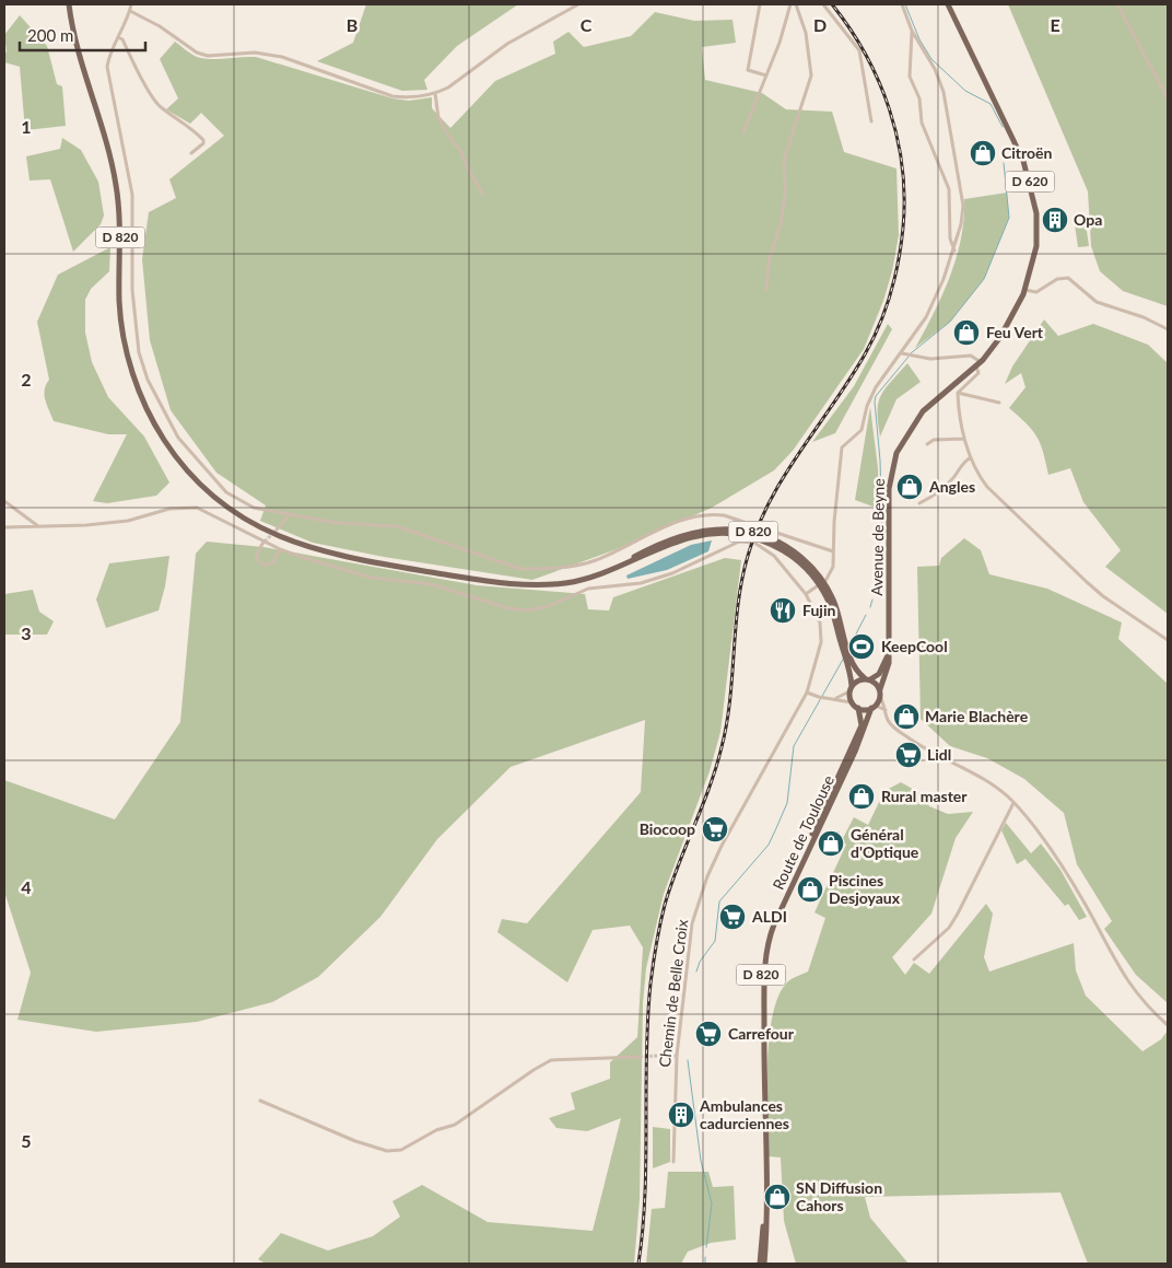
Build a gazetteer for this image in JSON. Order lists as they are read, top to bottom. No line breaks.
{"streets":{"main road":["D 620","D 820","Avenue de Beyne","Route de Toulouse"],"street":["Chemin de Belle Croix"]},"crossings":[["D 620","Avenue de Beyne"],["D 820","Avenue de Beyne"],["D 820","Route de Toulouse"],["Avenue de Beyne","Route de Toulouse"]],"places":{"shop":["Citroën","Feu Vert","Angles","Marie Blachère","Rural master","Général d'Optique","Piscines Desjoyaux","SN Diffusion Cahors"],"building":["Opa","Ambulances cadurciennes"],"restaurant":["Fujin"],"sports":["KeepCool"],"supermarket":["Lidl","Biocoop","ALDI","Carrefour"]},"scale_bar":"200 m","grid":{"columns":["B","C","D","E"],"rows":["1","2","3","4","5"]}}
